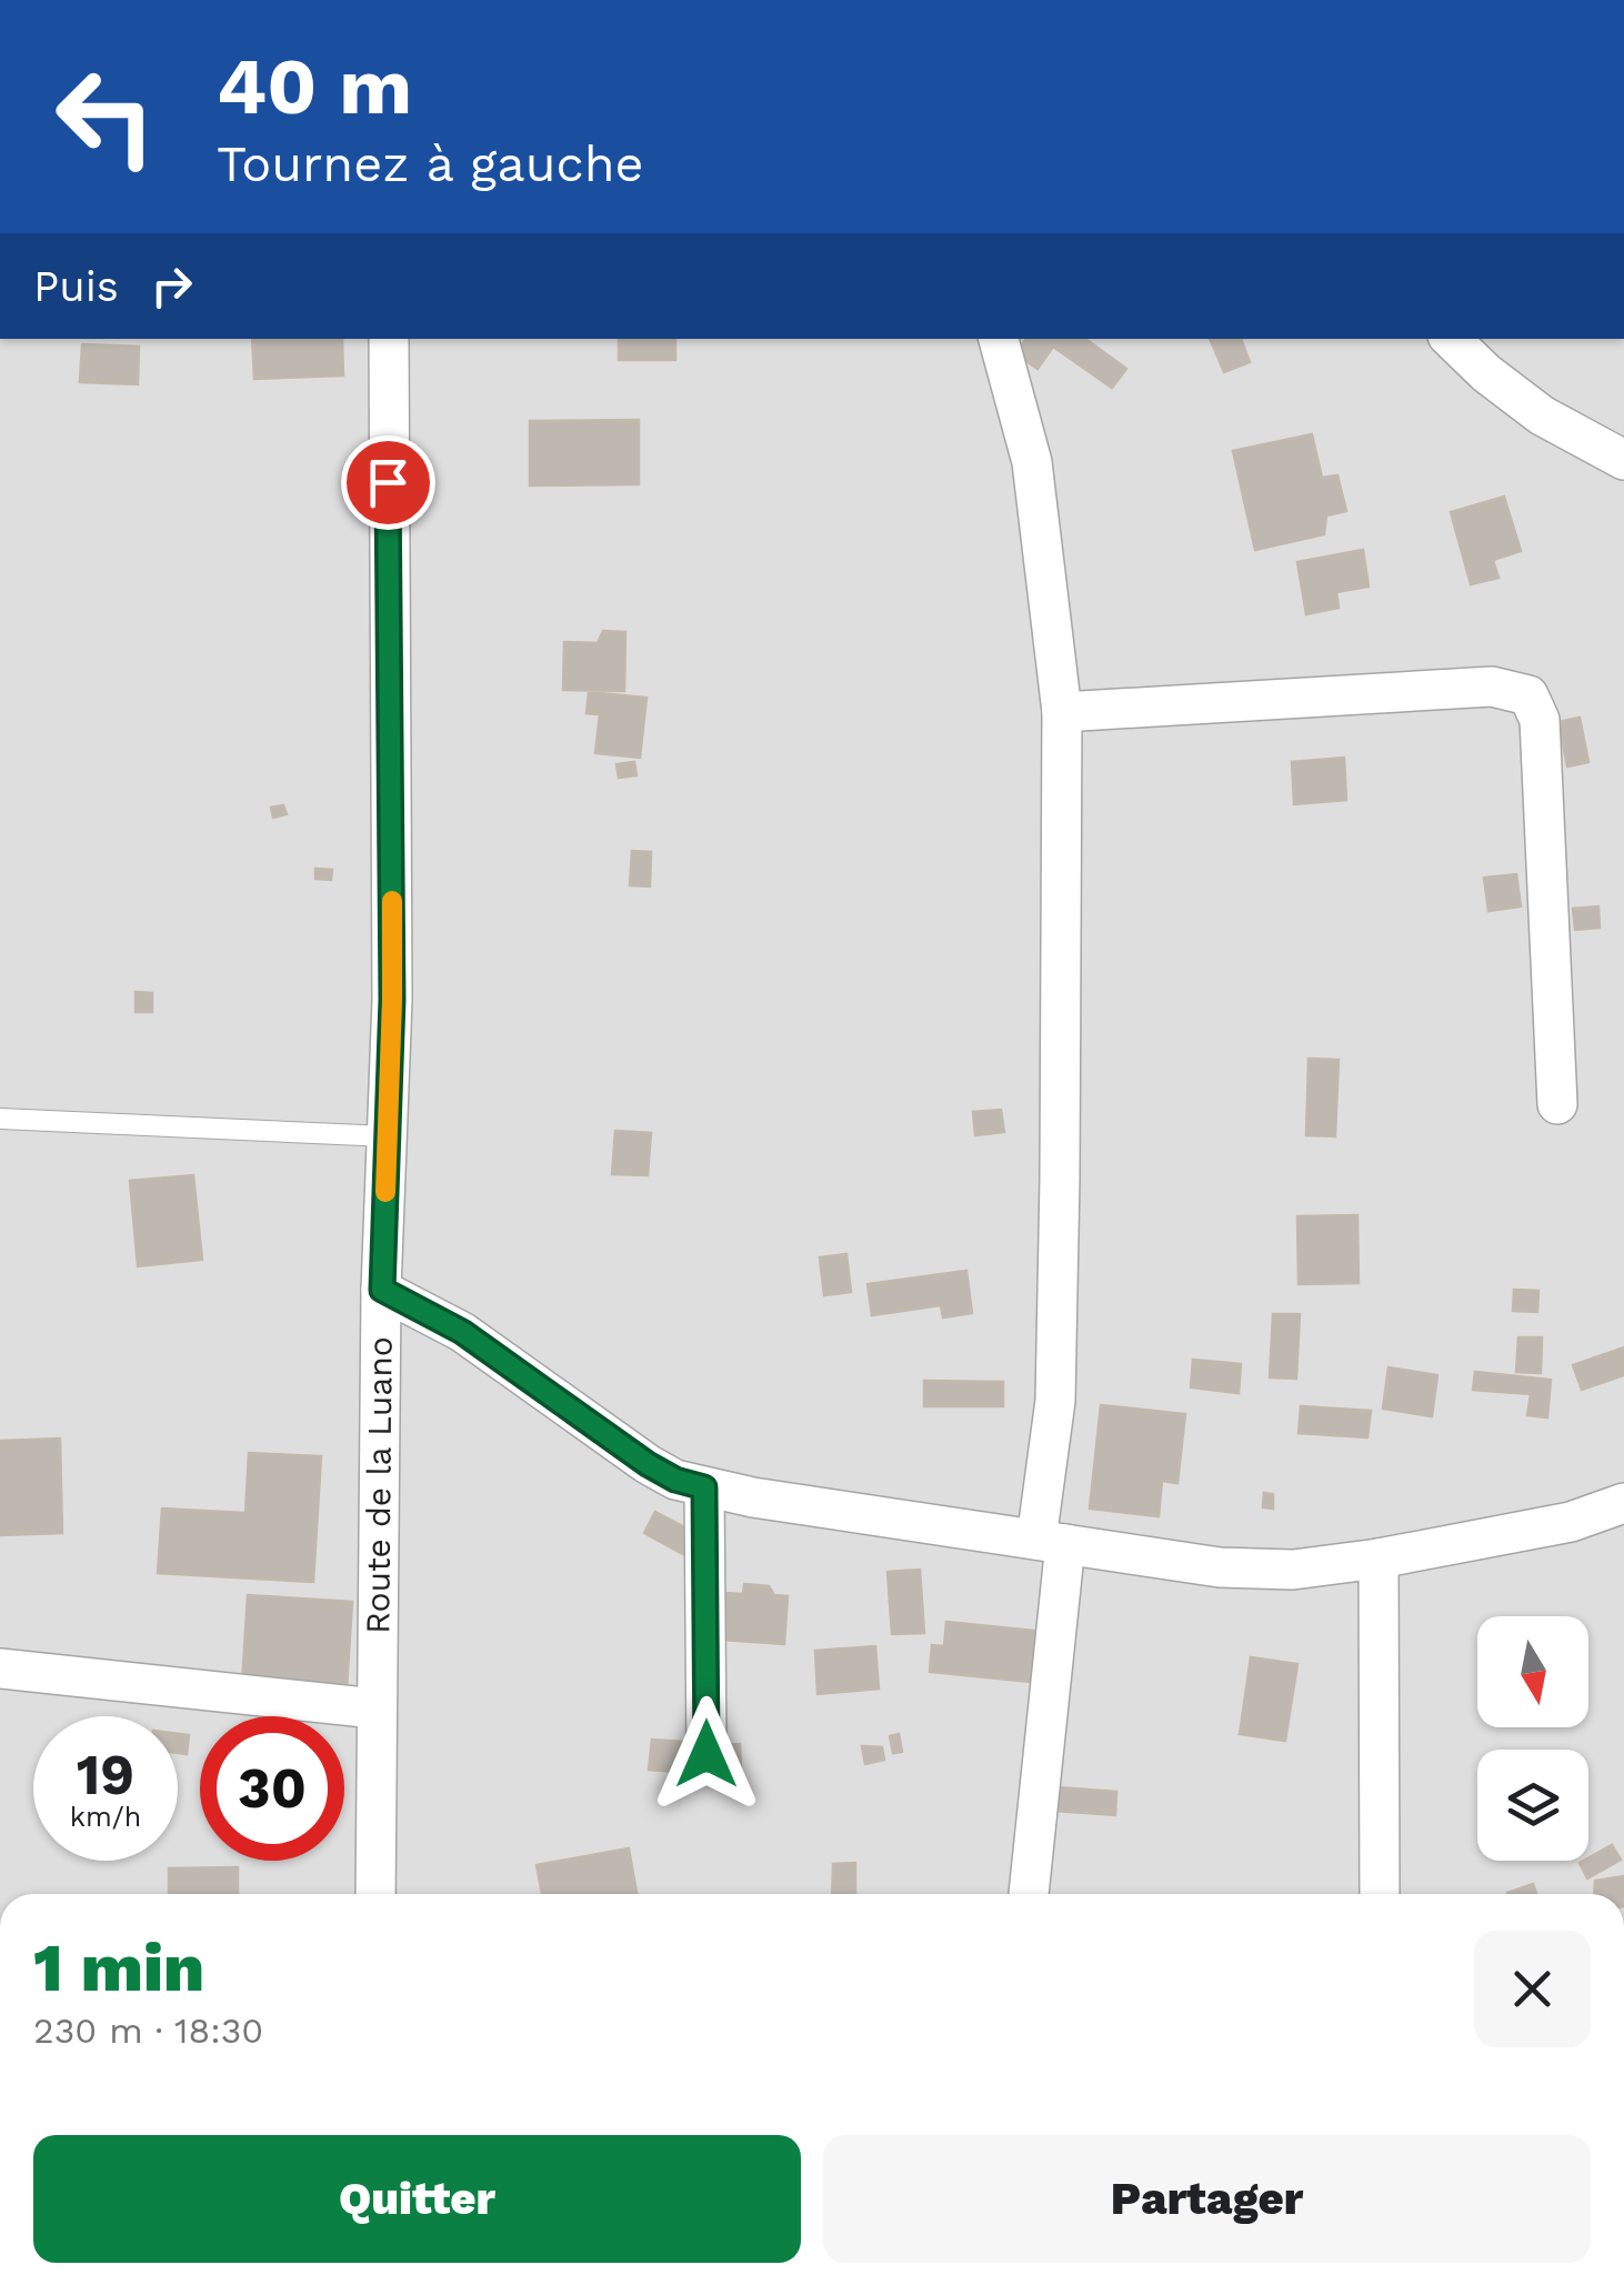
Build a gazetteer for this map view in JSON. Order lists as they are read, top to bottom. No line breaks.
{"streets":{"street":["Route de la Luano"]},"north":"bottom","page":{"turn":["40 m","Tournez à gauche"],"then":"Puis","speed":"19 km/h","limit":"30","heading":["1 min","230 m · 18:30"],"buttons":["Quitter","Partager"]}}
